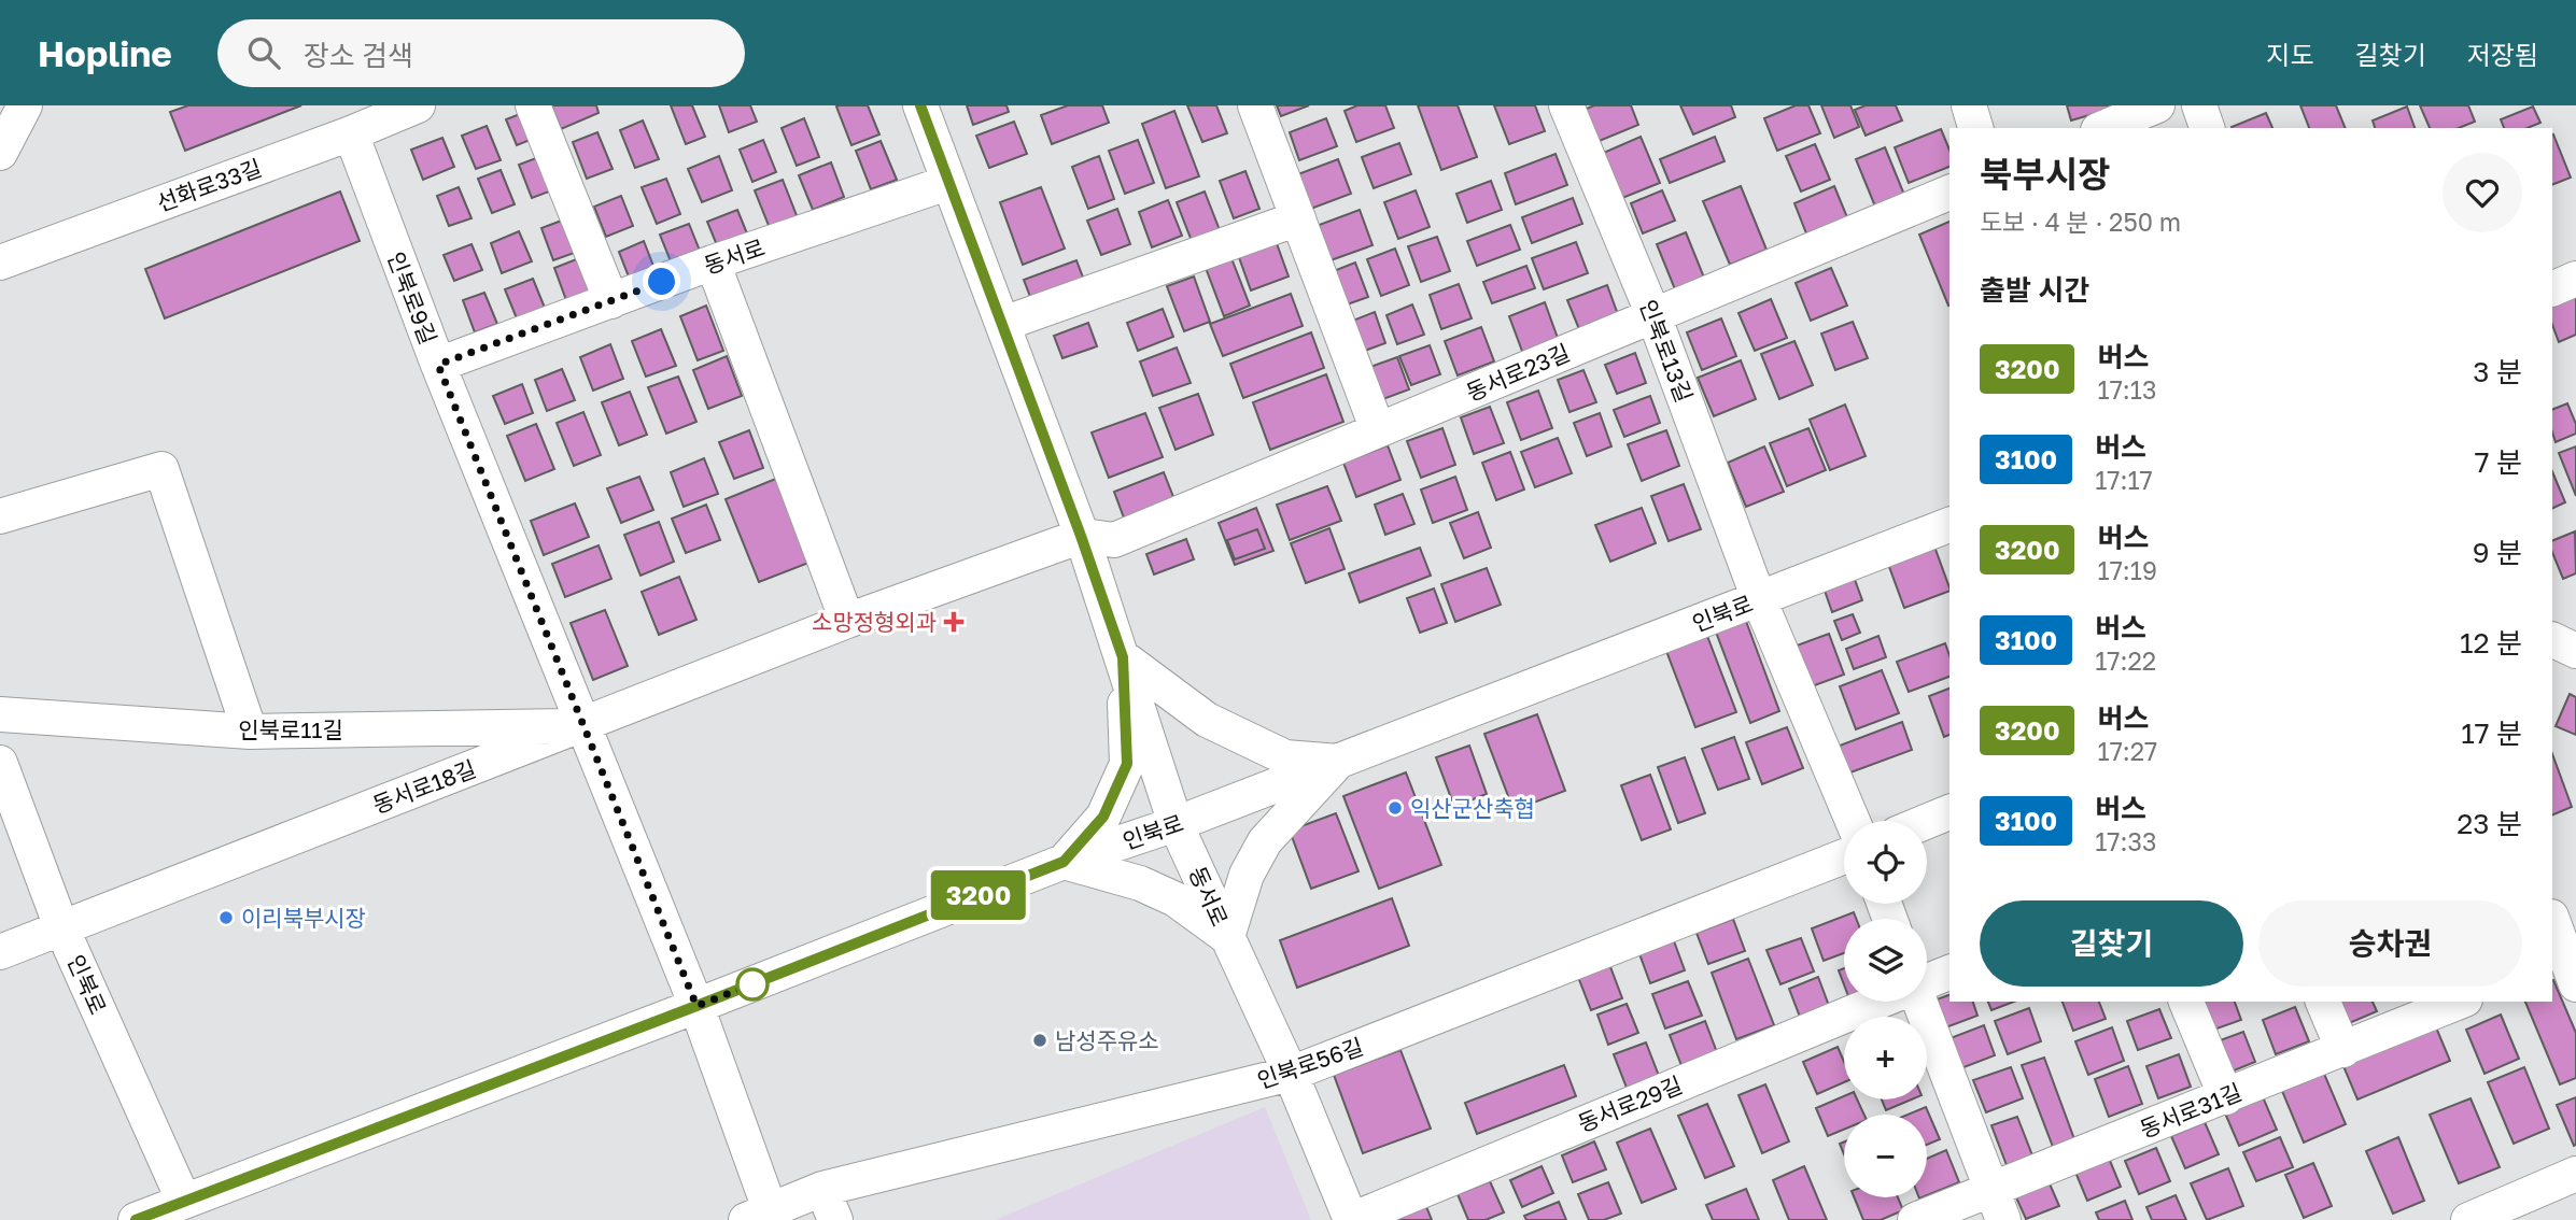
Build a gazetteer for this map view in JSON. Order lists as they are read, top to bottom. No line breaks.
{"streets":{"street":["선화로33길","동서로","인북로9길","인북로13길","동서로23길","인북로","인북로11길","동서로18길","인북로56길","동서로29길","동서로31길"]},"crossings":[["선화로33길","인북로9길"],["동서로","인북로9길"],["동서로","동서로23길"],["동서로","인북로"],["동서로","동서로18길"],["동서로","인북로56길"],["동서로","동서로29길"],["인북로9길","인북로"],["인북로9길","인북로11길"],["인북로9길","동서로18길"],["인북로9길","인북로56길"],["인북로13길","동서로23길"],["인북로13길","인북로"],["동서로23길","동서로18길"],["인북로","동서로18길"],["인북로11길","동서로18길"]],"places":{"health":["소망정형외과"],"other":["익산군산축협","이리북부시장","남성주유소"]},"lines":["bus line 3200"],"page":{"header":"Hopline","search":"장소 검색","nav":["지도","길찾기","저장됨"],"on_map":"3200","heading":[["북부시장","도보 · 4 분 · 250 m"],"출발 시간"],"list":[{"mark":"3200","name":"버스","note":"17:13","value":"3 분"},{"mark":"3100","name":"버스","note":"17:17","value":"7 분"},{"mark":"3200","name":"버스","note":"17:19","value":"9 분"},{"mark":"3100","name":"버스","note":"17:22","value":"12 분"},{"mark":"3200","name":"버스","note":"17:27","value":"17 분"},{"mark":"3100","name":"버스","note":"17:33","value":"23 분"}],"map_buttons":["+","−"],"buttons":["길찾기","승차권"]}}
